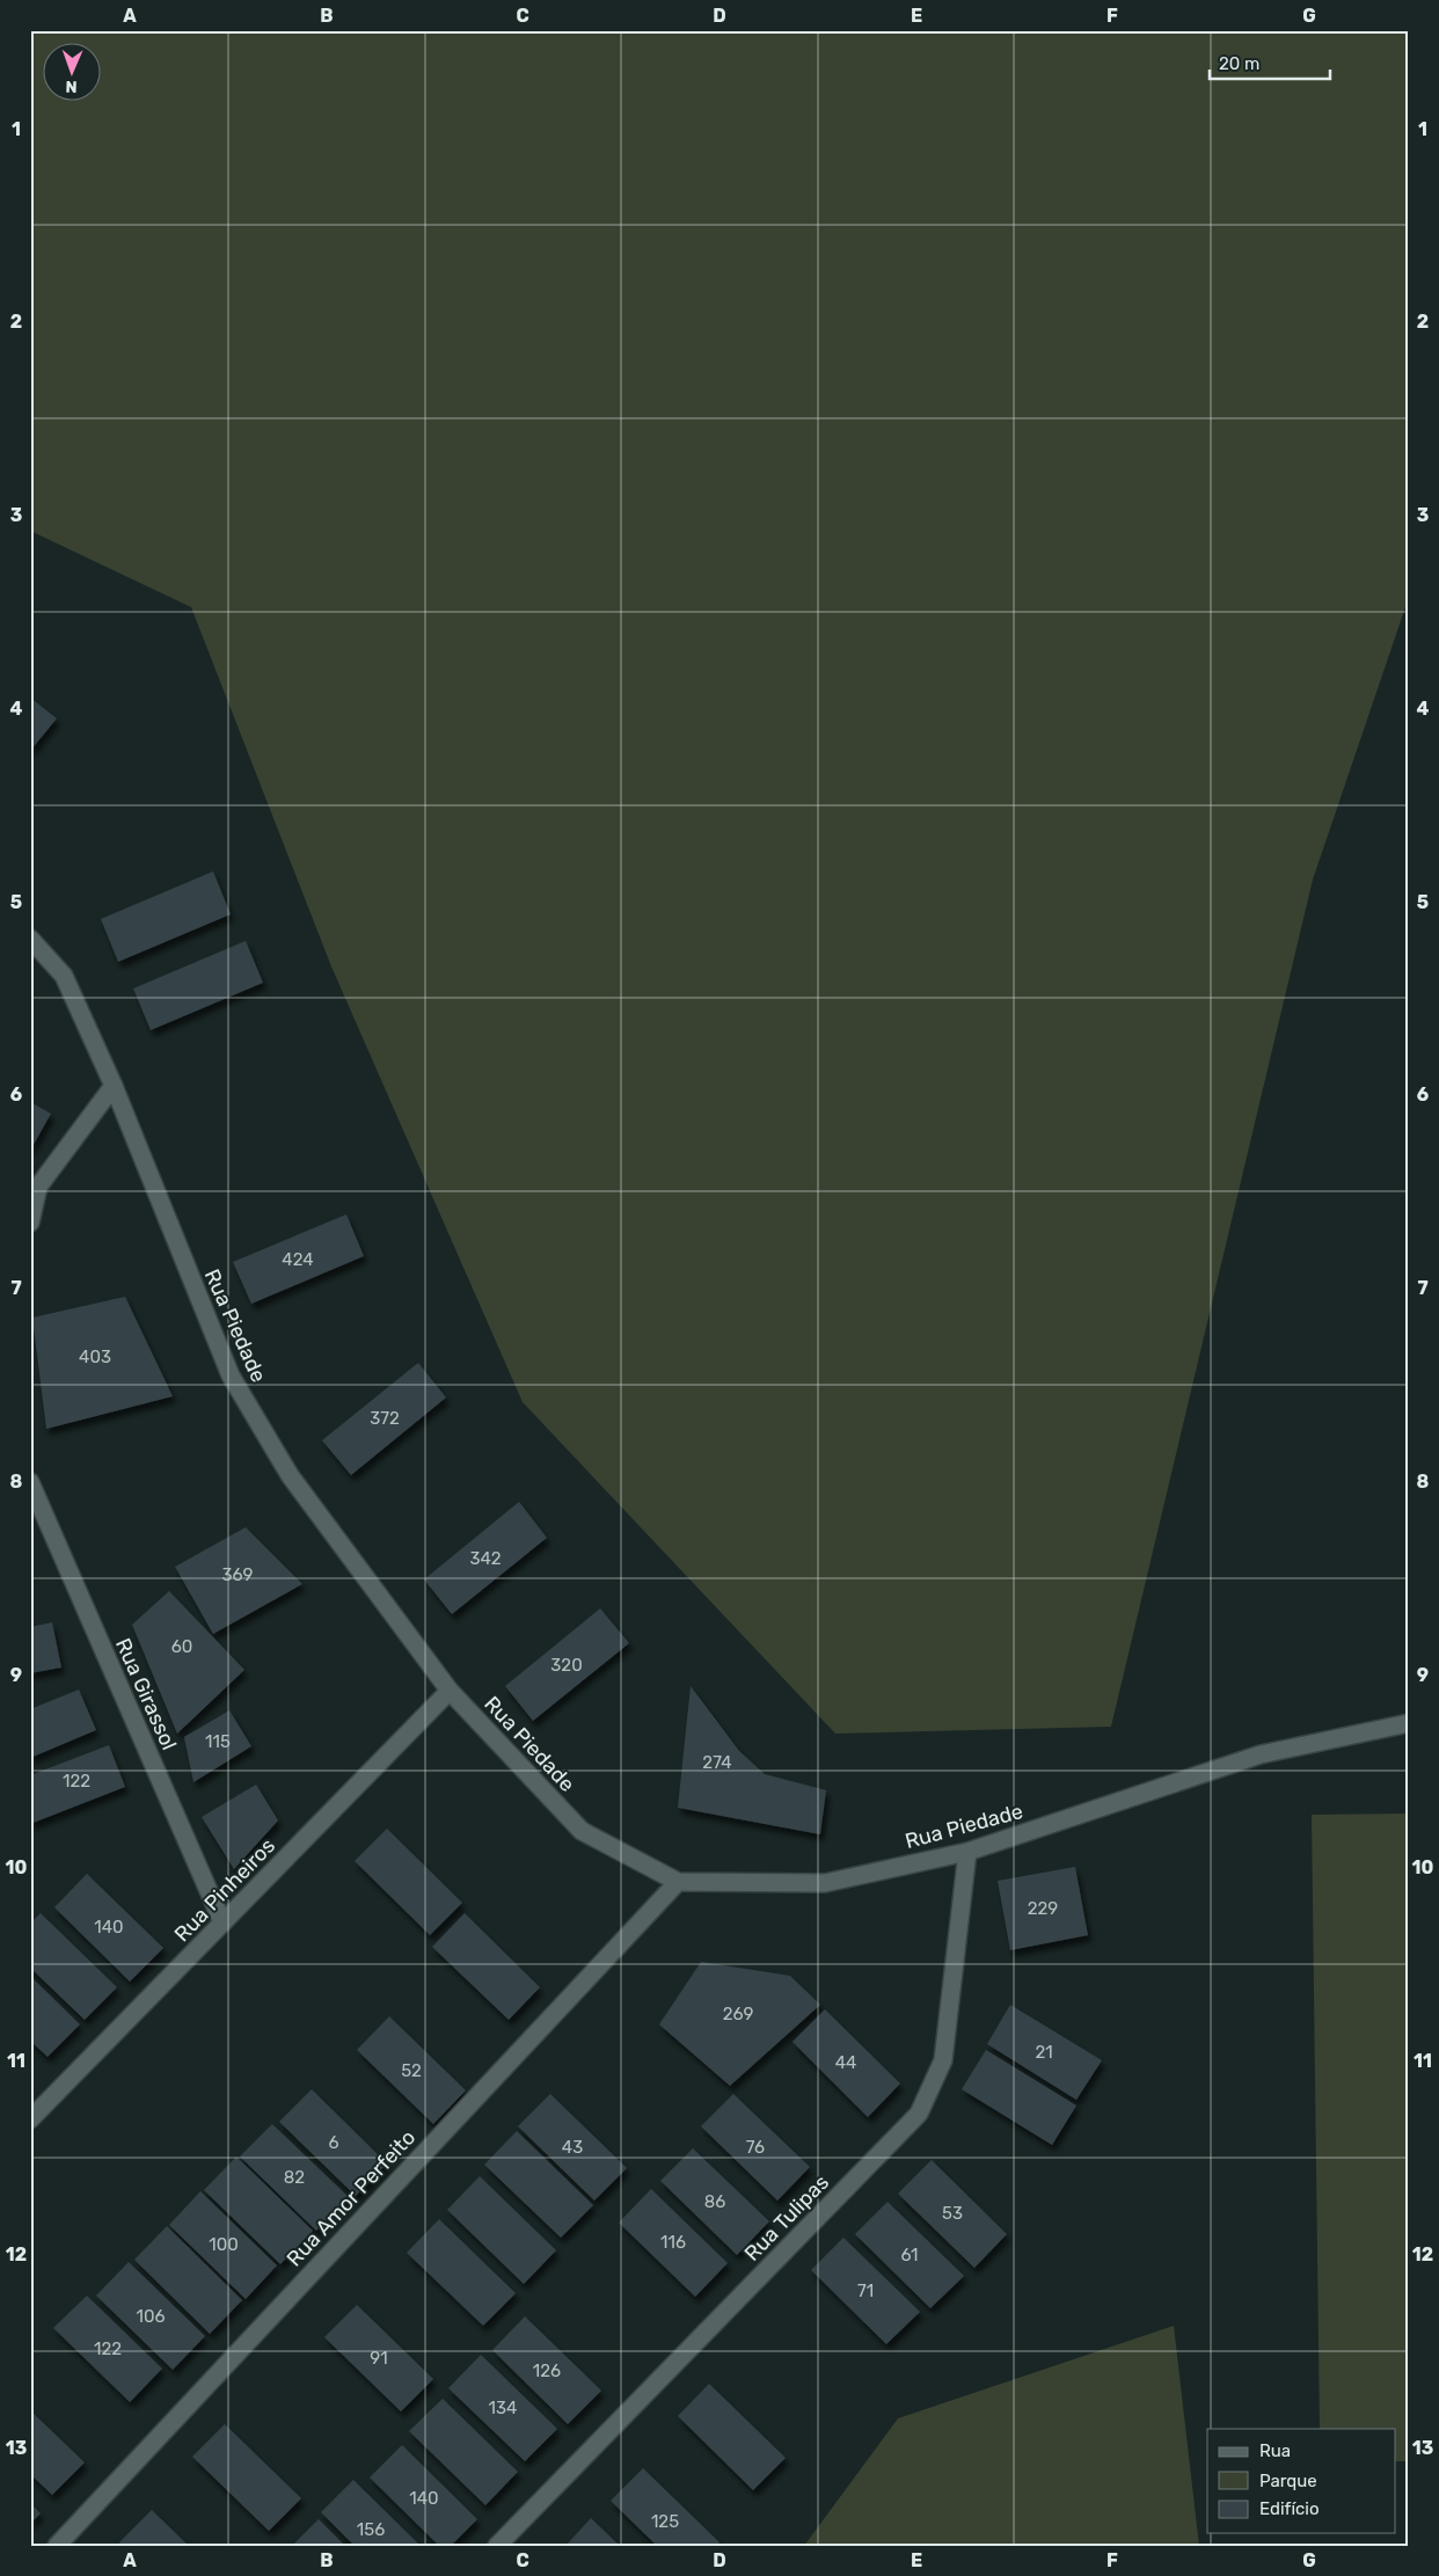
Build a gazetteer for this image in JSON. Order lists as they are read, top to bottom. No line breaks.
{"streets":{"street":["Rua Piedade","Rua Girassol","Rua Pinheiros","Rua Amor Perfeito","Rua Tulipas"]},"crossings":[["Rua Piedade","Rua Pinheiros"],["Rua Piedade","Rua Amor Perfeito"],["Rua Piedade","Rua Tulipas"],["Rua Girassol","Rua Pinheiros"]],"house_numbers":["424","403","372","342","369","60","320","115","274","122","229","140","269","21","44","52","6","43","76","82","86","53","116","100","61","71","106","122","91","126","134","140","125","156"],"legend":["Rua","Parque","Edifício"],"scale_bar":"20 m","north":"bottom","grid":{"columns":["A","B","C","D","E","F","G"],"rows":["1","2","3","4","5","6","7","8","9","10","11","12","13"]}}
